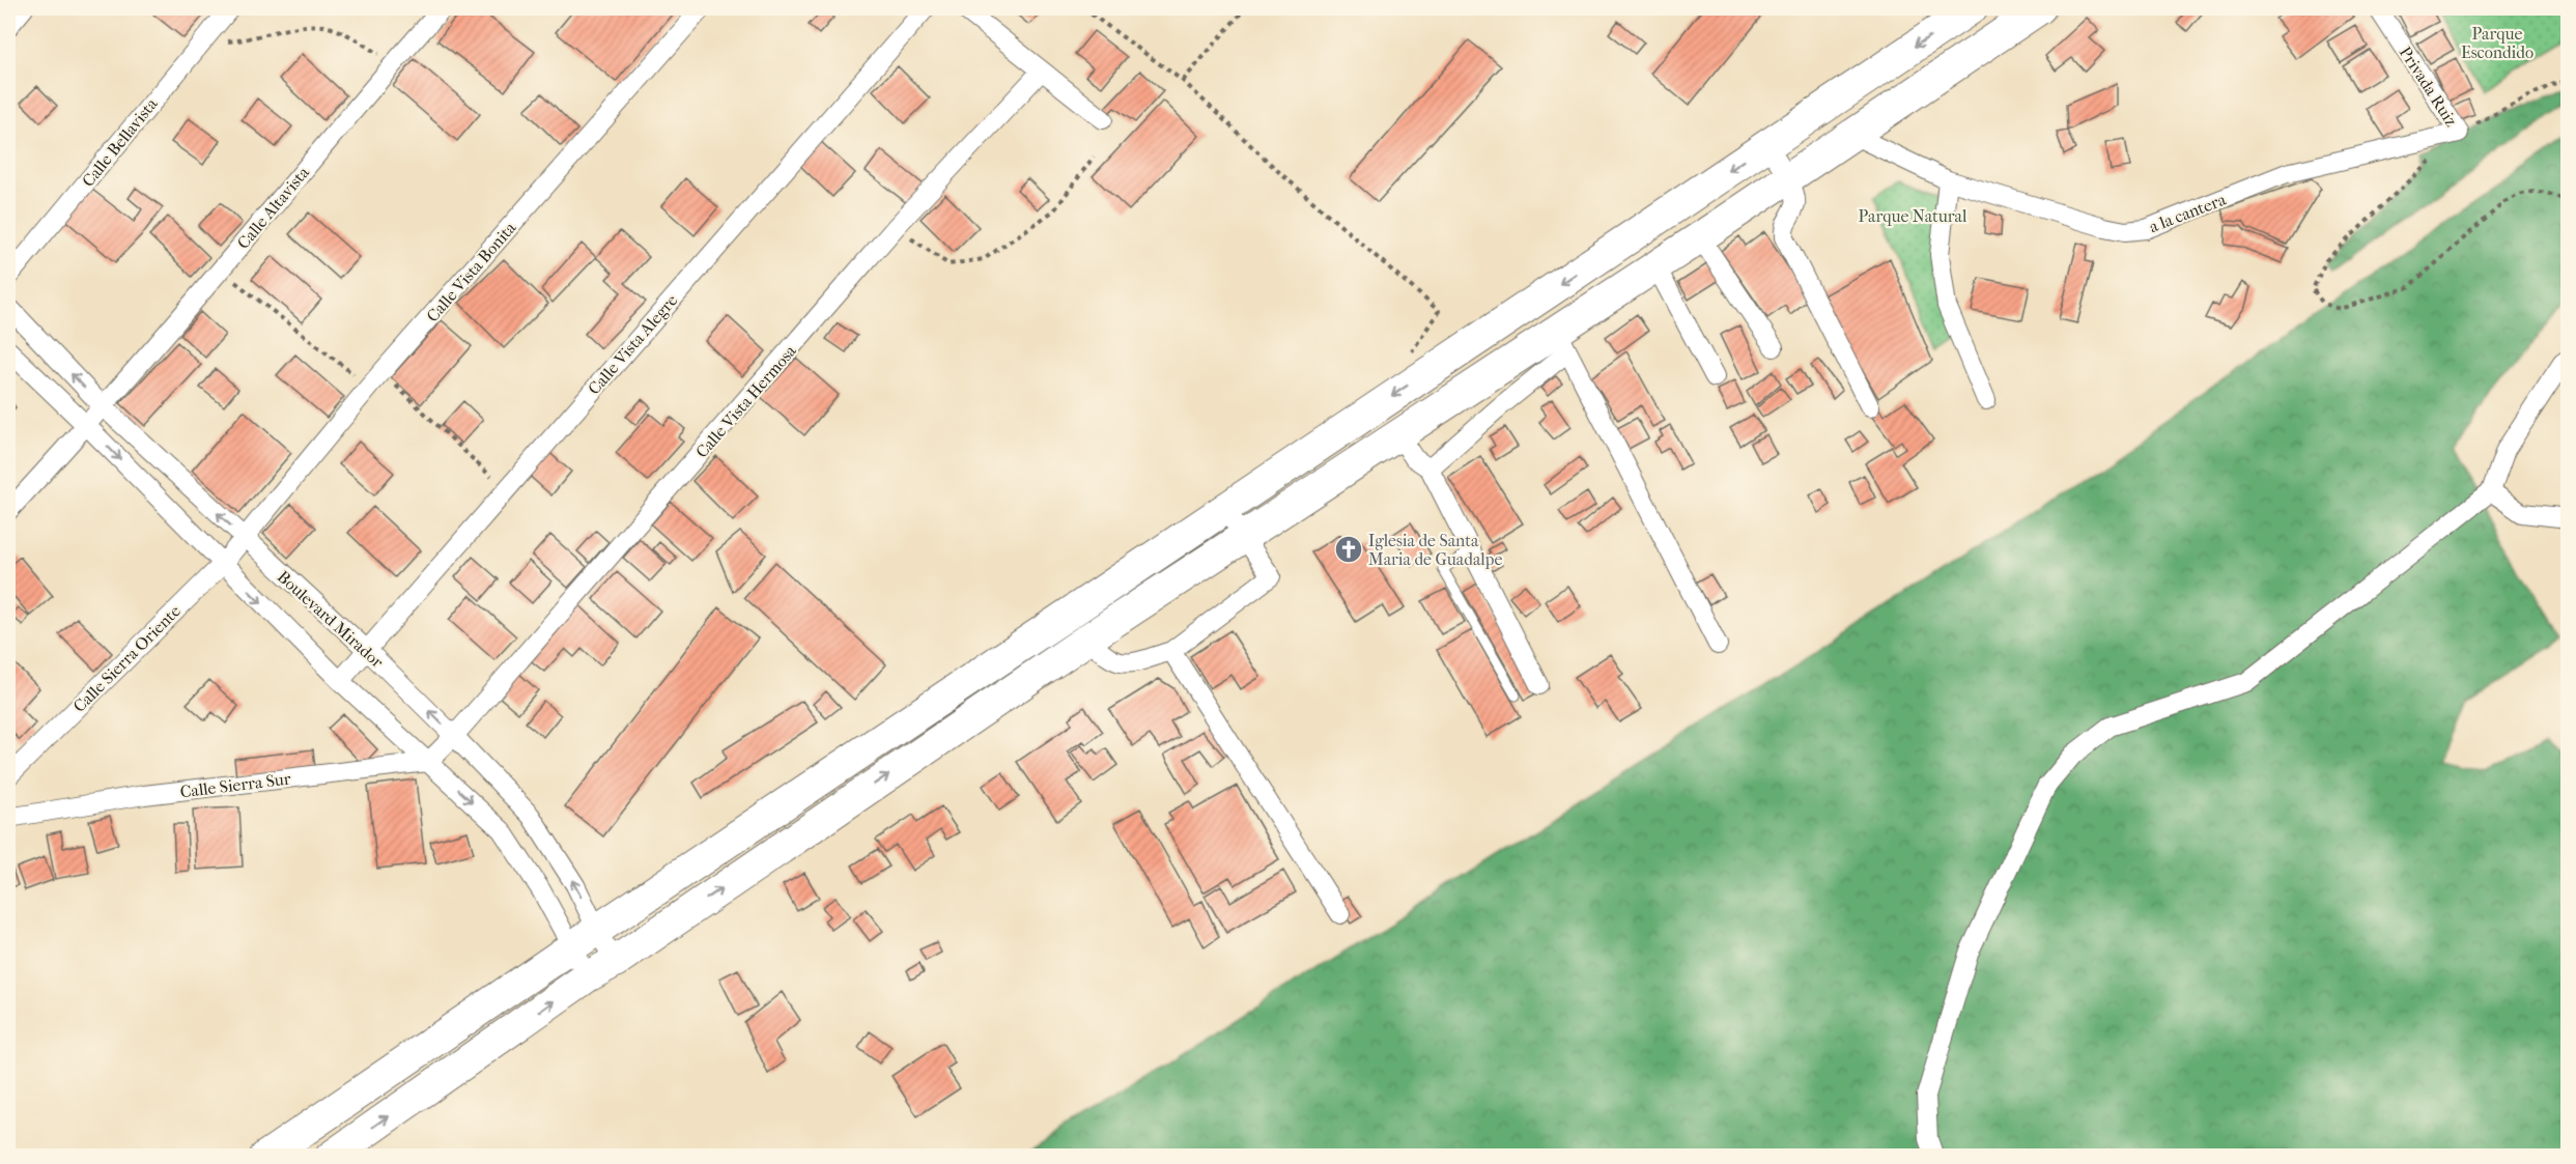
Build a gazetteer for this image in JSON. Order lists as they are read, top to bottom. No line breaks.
{"streets":{"street":["Privada Ruiz","Calle Bellavista","Calle Altavista","a la cantera","Calle Vista Bonita","Calle Vista Alegre","Calle Vista Hermosa","Boulevard Mirador","Calle Sierra Oriente","Calle Sierra Sur"]},"crossings":[["Privada Ruiz","a la cantera"],["Calle Altavista","Boulevard Mirador"],["Calle Vista Bonita","Boulevard Mirador"],["Calle Vista Bonita","Calle Sierra Oriente"],["Calle Vista Alegre","Boulevard Mirador"],["Calle Vista Hermosa","Boulevard Mirador"],["Boulevard Mirador","Calle Sierra Oriente"],["Boulevard Mirador","Calle Sierra Sur"]],"parks":["Parque Escondido","Parque Natural"],"places":{"church":["Iglesia de Santa Maria de Guadalpe"]}}
